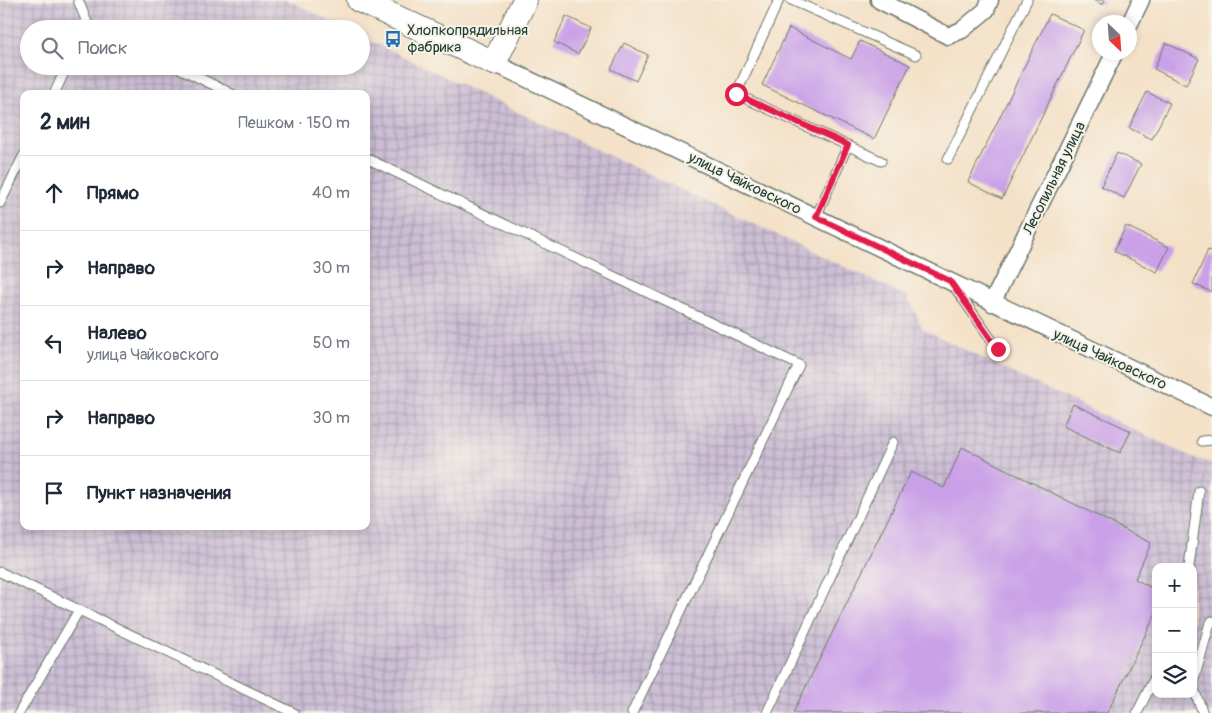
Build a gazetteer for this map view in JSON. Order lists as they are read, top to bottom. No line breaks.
{"streets":{"main road":["улица Чайковского"],"street":["Лесопильная улица"]},"crossings":[["Лесопильная улица","улица Чайковского"]],"places":{"bus stop":["Хлопкопрядильная фабрика"]},"north":"bottom right","page":{"search":"Поиск","heading":["2 мин","Пешком · 150 m"],"list":[["Прямо","40 m"],["Направо","30 m"],["Налево","улица Чайковского","50 m"],["Направо","30 m"],"Пункт назначения"],"map_buttons":["+","−"]}}
